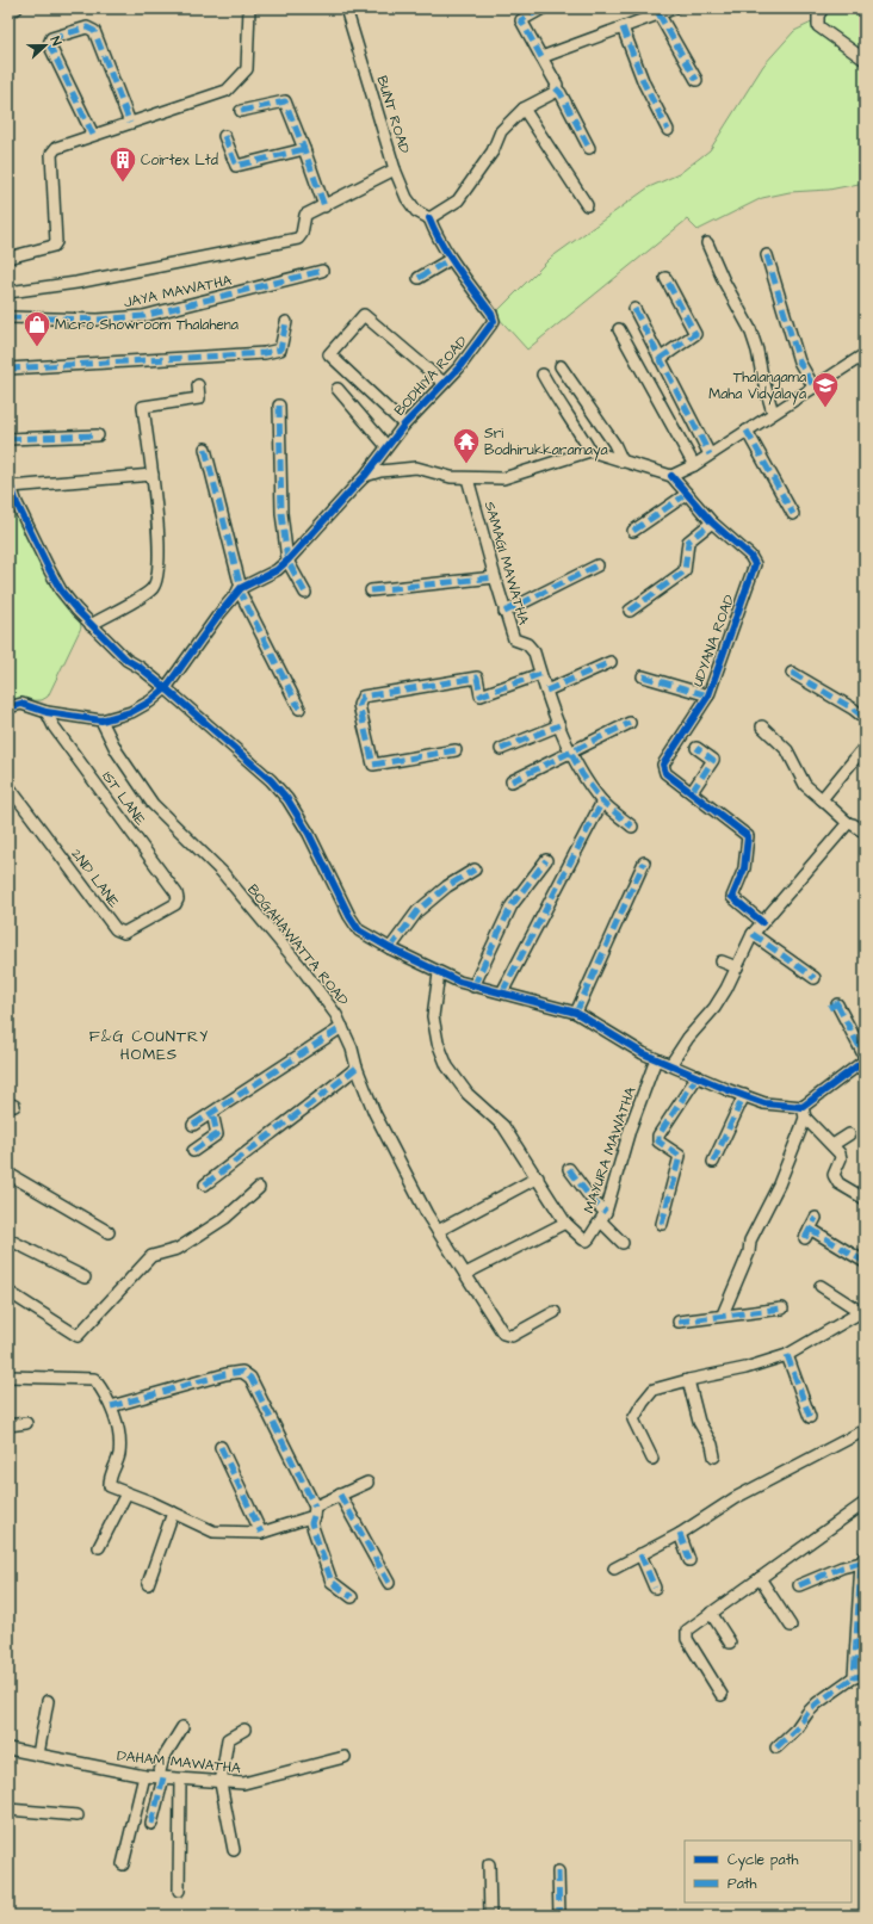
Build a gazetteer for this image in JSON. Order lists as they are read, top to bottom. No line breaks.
{"streets":{"street":["BUNT ROAD","JAYA MAWATHA","BODHIYA ROAD","SAMAGI MAWATHA","UDYANA ROAD","1ST LANE","2ND LANE","BOGAHAWATTA ROAD","MAYURA MAWATHA","DAHAM MAWATHA"]},"crossings":[["BUNT ROAD","BODHIYA ROAD"],["1ST LANE","2ND LANE"]],"districts":["F&G COUNTRY HOMES"],"places":{"building":["Coirtex Ltd"],"shop":["Micro Showroom Thalahena"],"school or university":["Thalangama Maha Vidyalaya"],"temple":["Sri Bodhirukkaramaya"]},"legend":["Cycle path","Path"],"north":"right"}
